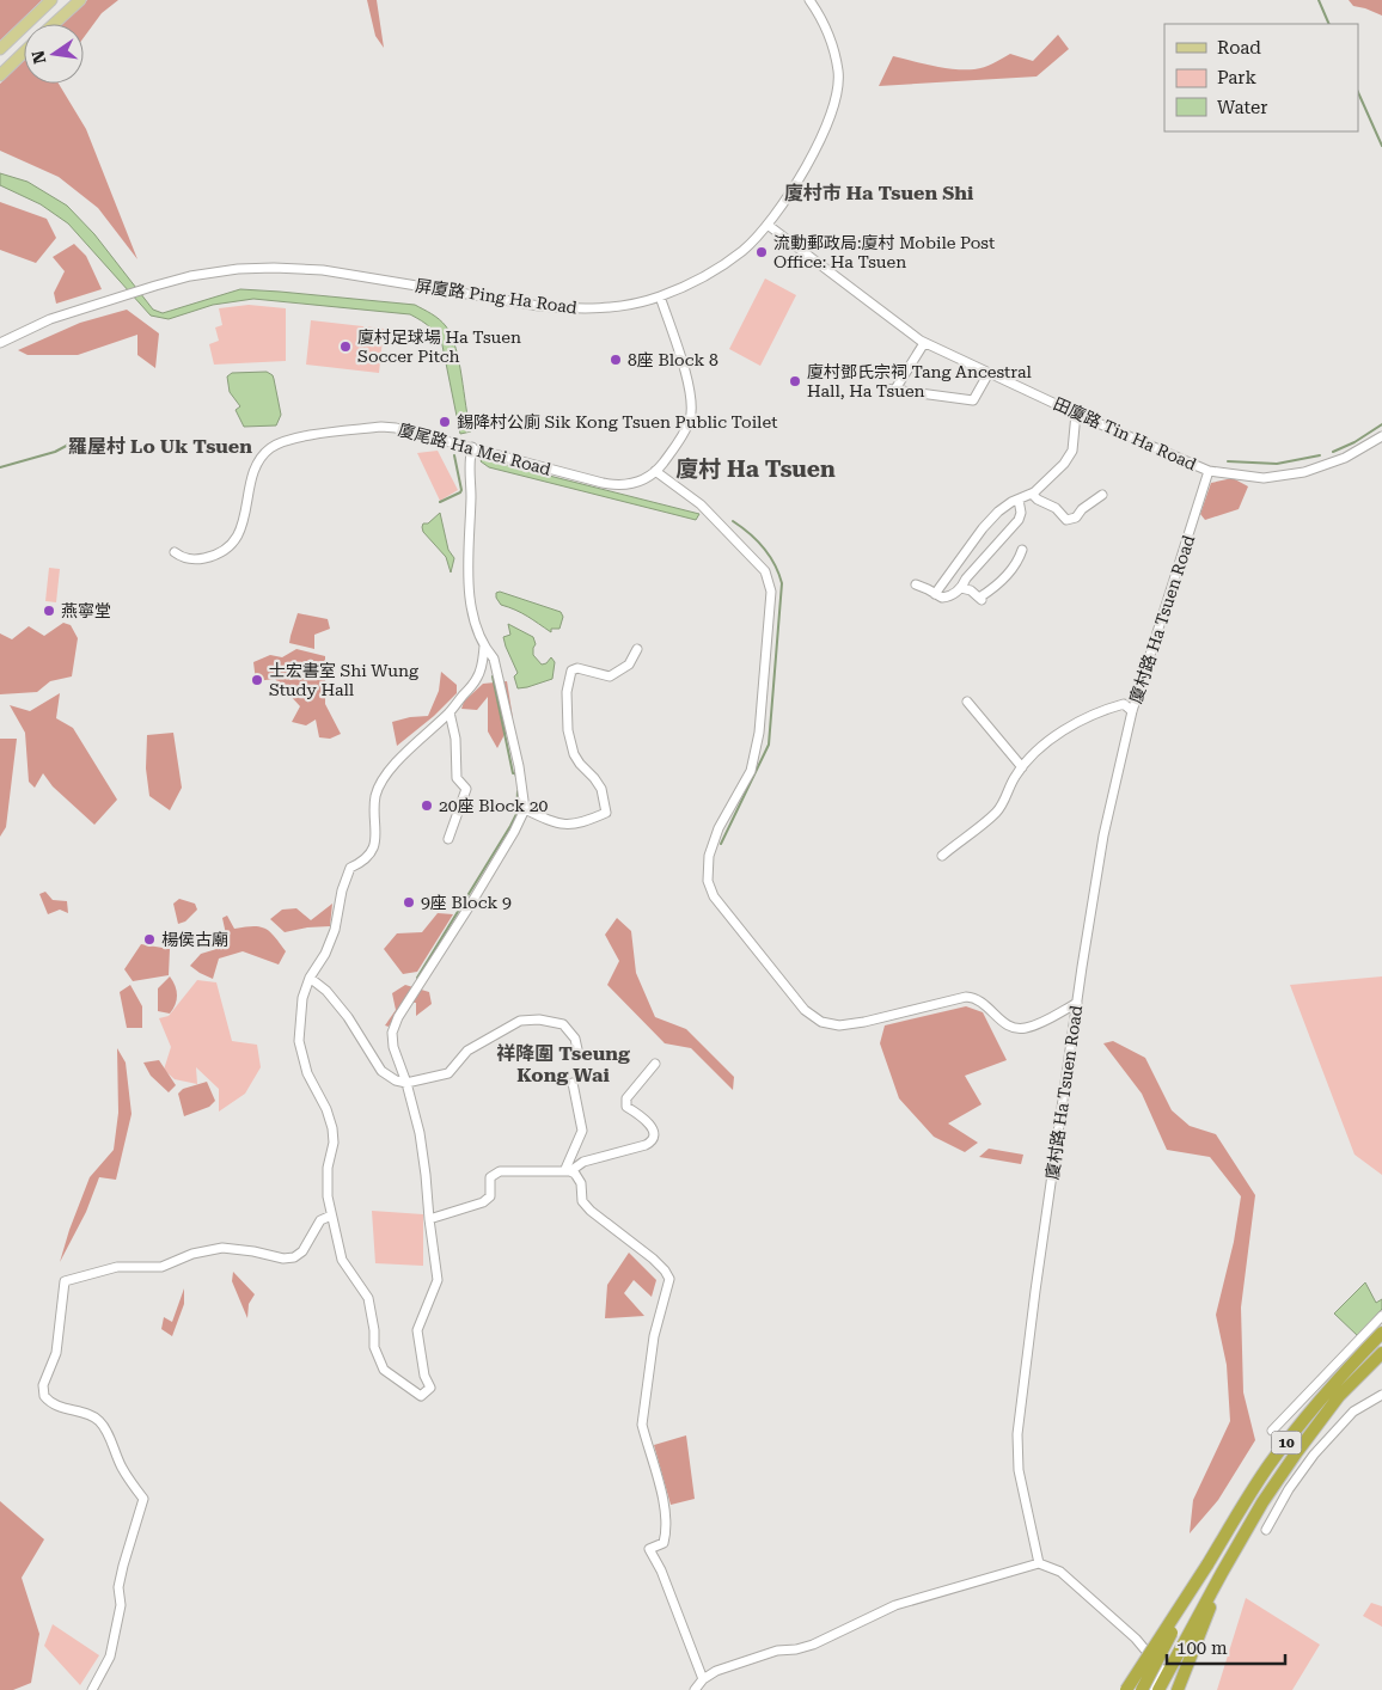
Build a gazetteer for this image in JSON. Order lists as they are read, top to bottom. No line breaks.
{"streets":{"highway":["10"],"street":["屏廈路 Ping Ha Road","田廈路 Tin Ha Road","廈尾路 Ha Mei Road","廈村路 Ha Tsuen Road"]},"crossings":[["屏廈路 Ping Ha Road","田廈路 Tin Ha Road"],["屏廈路 Ping Ha Road","廈尾路 Ha Mei Road"],["田廈路 Tin Ha Road","廈村路 Ha Tsuen Road"]],"districts":["廈村市 Ha Tsuen Shi","羅屋村 Lo Uk Tsuen","廈村 Ha Tsuen","祥降圍 Tseung Kong Wai"],"places":["流動郵政局:廈村 Mobile Post Office: Ha Tsuen","廈村足球場 Ha Tsuen Soccer Pitch","8座 Block 8","廈村鄧氏宗祠 Tang Ancestral Hall, Ha Tsuen","錫降村公廁 Sik Kong Tsuen Public Toilet","燕寧堂","士宏書室 Shi Wung Study Hall","20座 Block 20","9座 Block 9","楊侯古廟"],"legend":["Road","Park","Water"],"scale_bar":"100 m","north":"left"}
